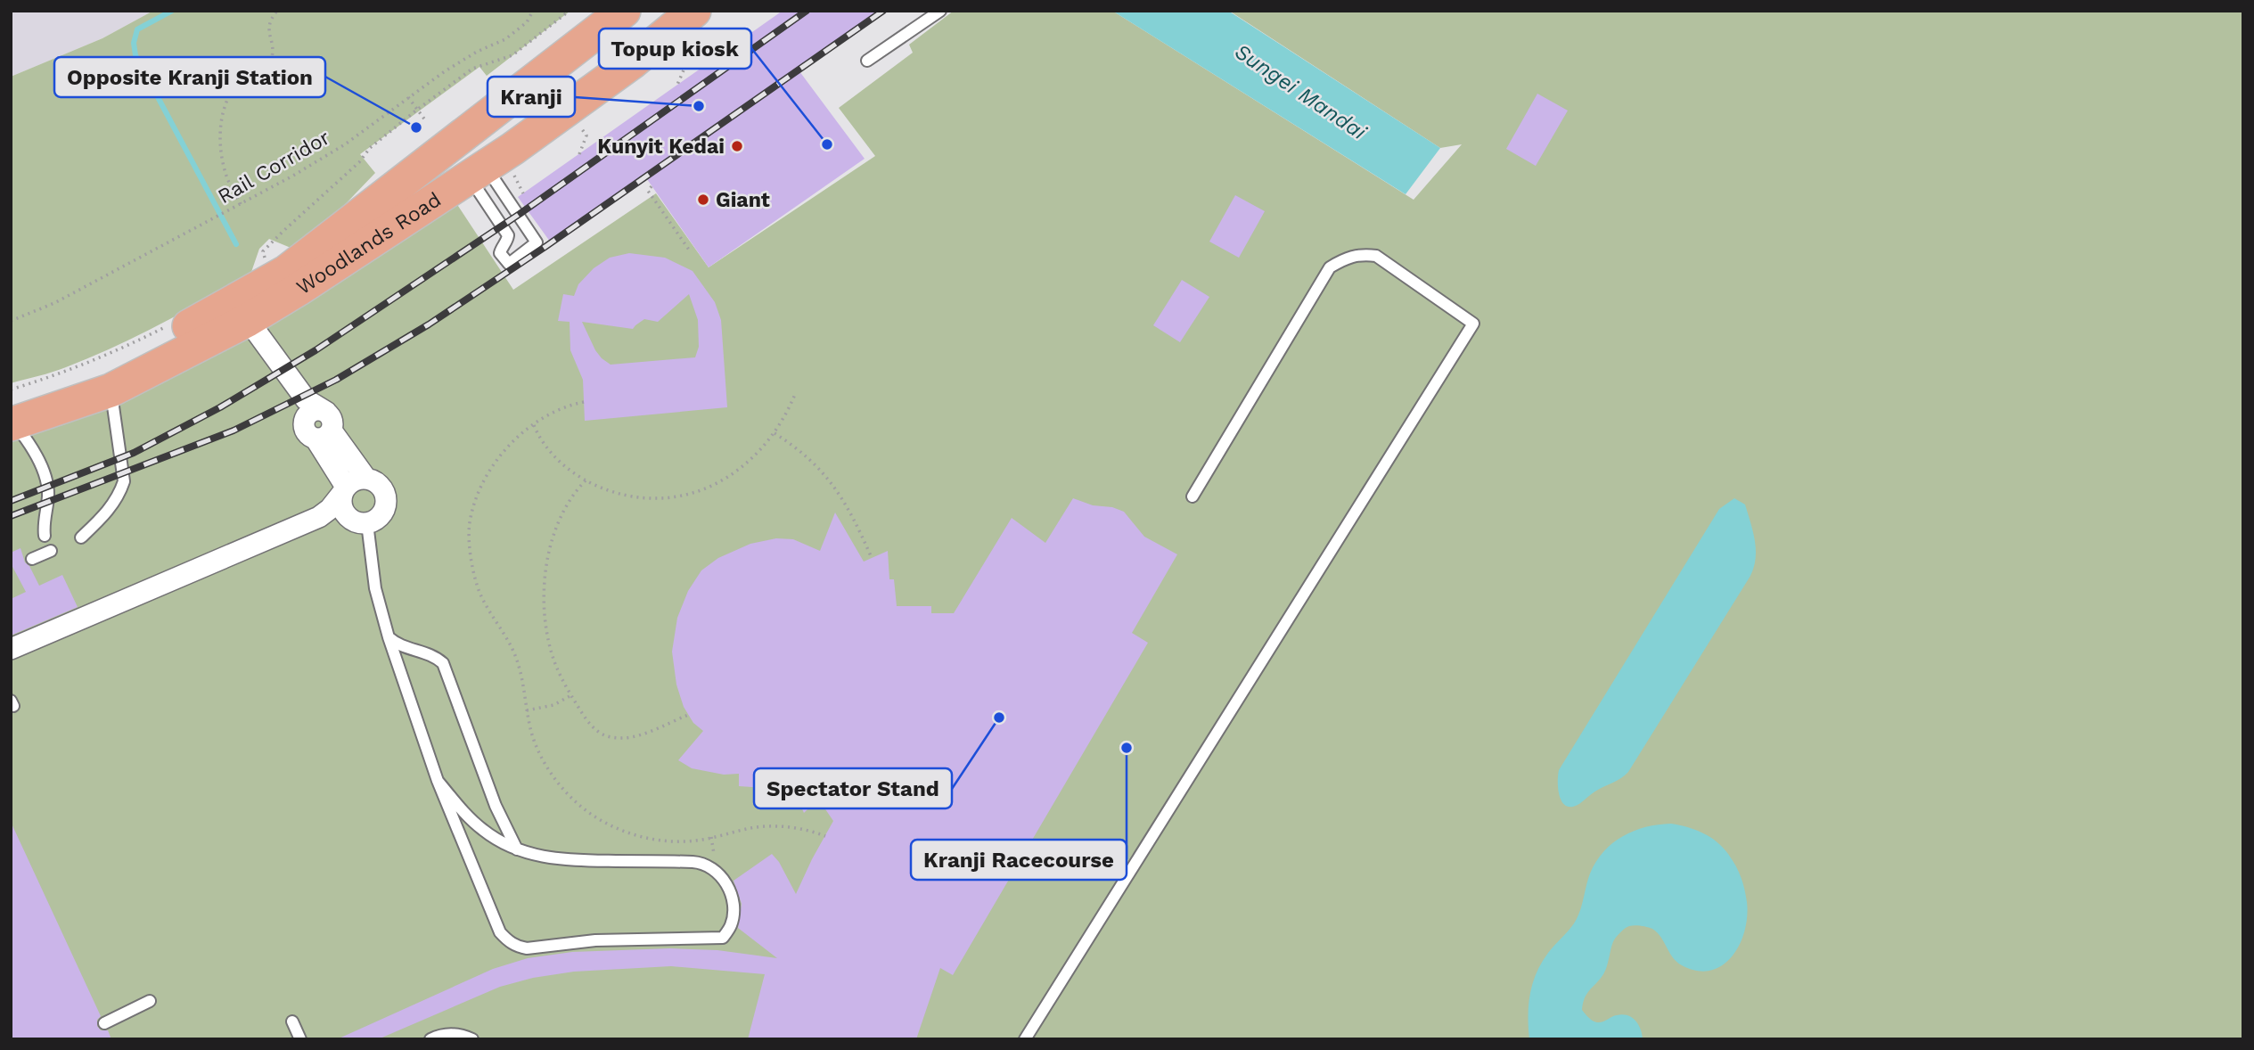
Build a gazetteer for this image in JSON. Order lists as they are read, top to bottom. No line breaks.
{"streets":{"main road":["Woodlands Road"],"path":["Rail Corridor"]},"water":["Sungei Mandai"],"places":["Kranji","Opposite Kranji Station","Topup kiosk","Kunyit Kedai","Giant","Spectator Stand","Kranji Racecourse"]}
